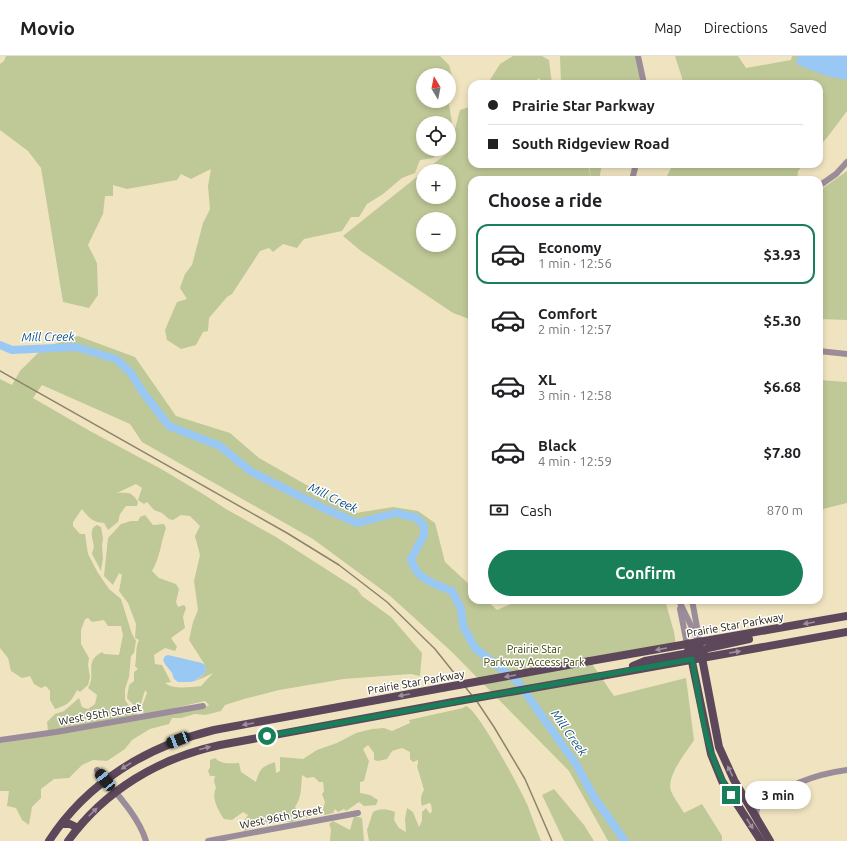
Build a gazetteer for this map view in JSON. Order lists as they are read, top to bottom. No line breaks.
{"streets":{"main road":["Prairie Star Parkway"],"street":["West 95th Street","West 96th Street"]},"water":["Mill Creek"],"parks":["Prairie Star Parkway Access Park"],"north":"top","page":{"header":"Movio","nav":["Map","Directions","Saved"],"map_buttons":["+","−"],"banner":["Prairie Star Parkway","South Ridgeview Road"],"heading":"Choose a ride","list":[{"name":"Economy","note":"1 min · 12:56","value":"$3.93"},{"name":"Comfort","note":"2 min · 12:57","value":"$5.30"},{"name":"XL","note":"3 min · 12:58","value":"$6.68"},{"name":"Black","note":"4 min · 12:59","value":"$7.80"}],"pay":["Cash","870 m"],"buttons":"Confirm","bubble":"3 min"}}
